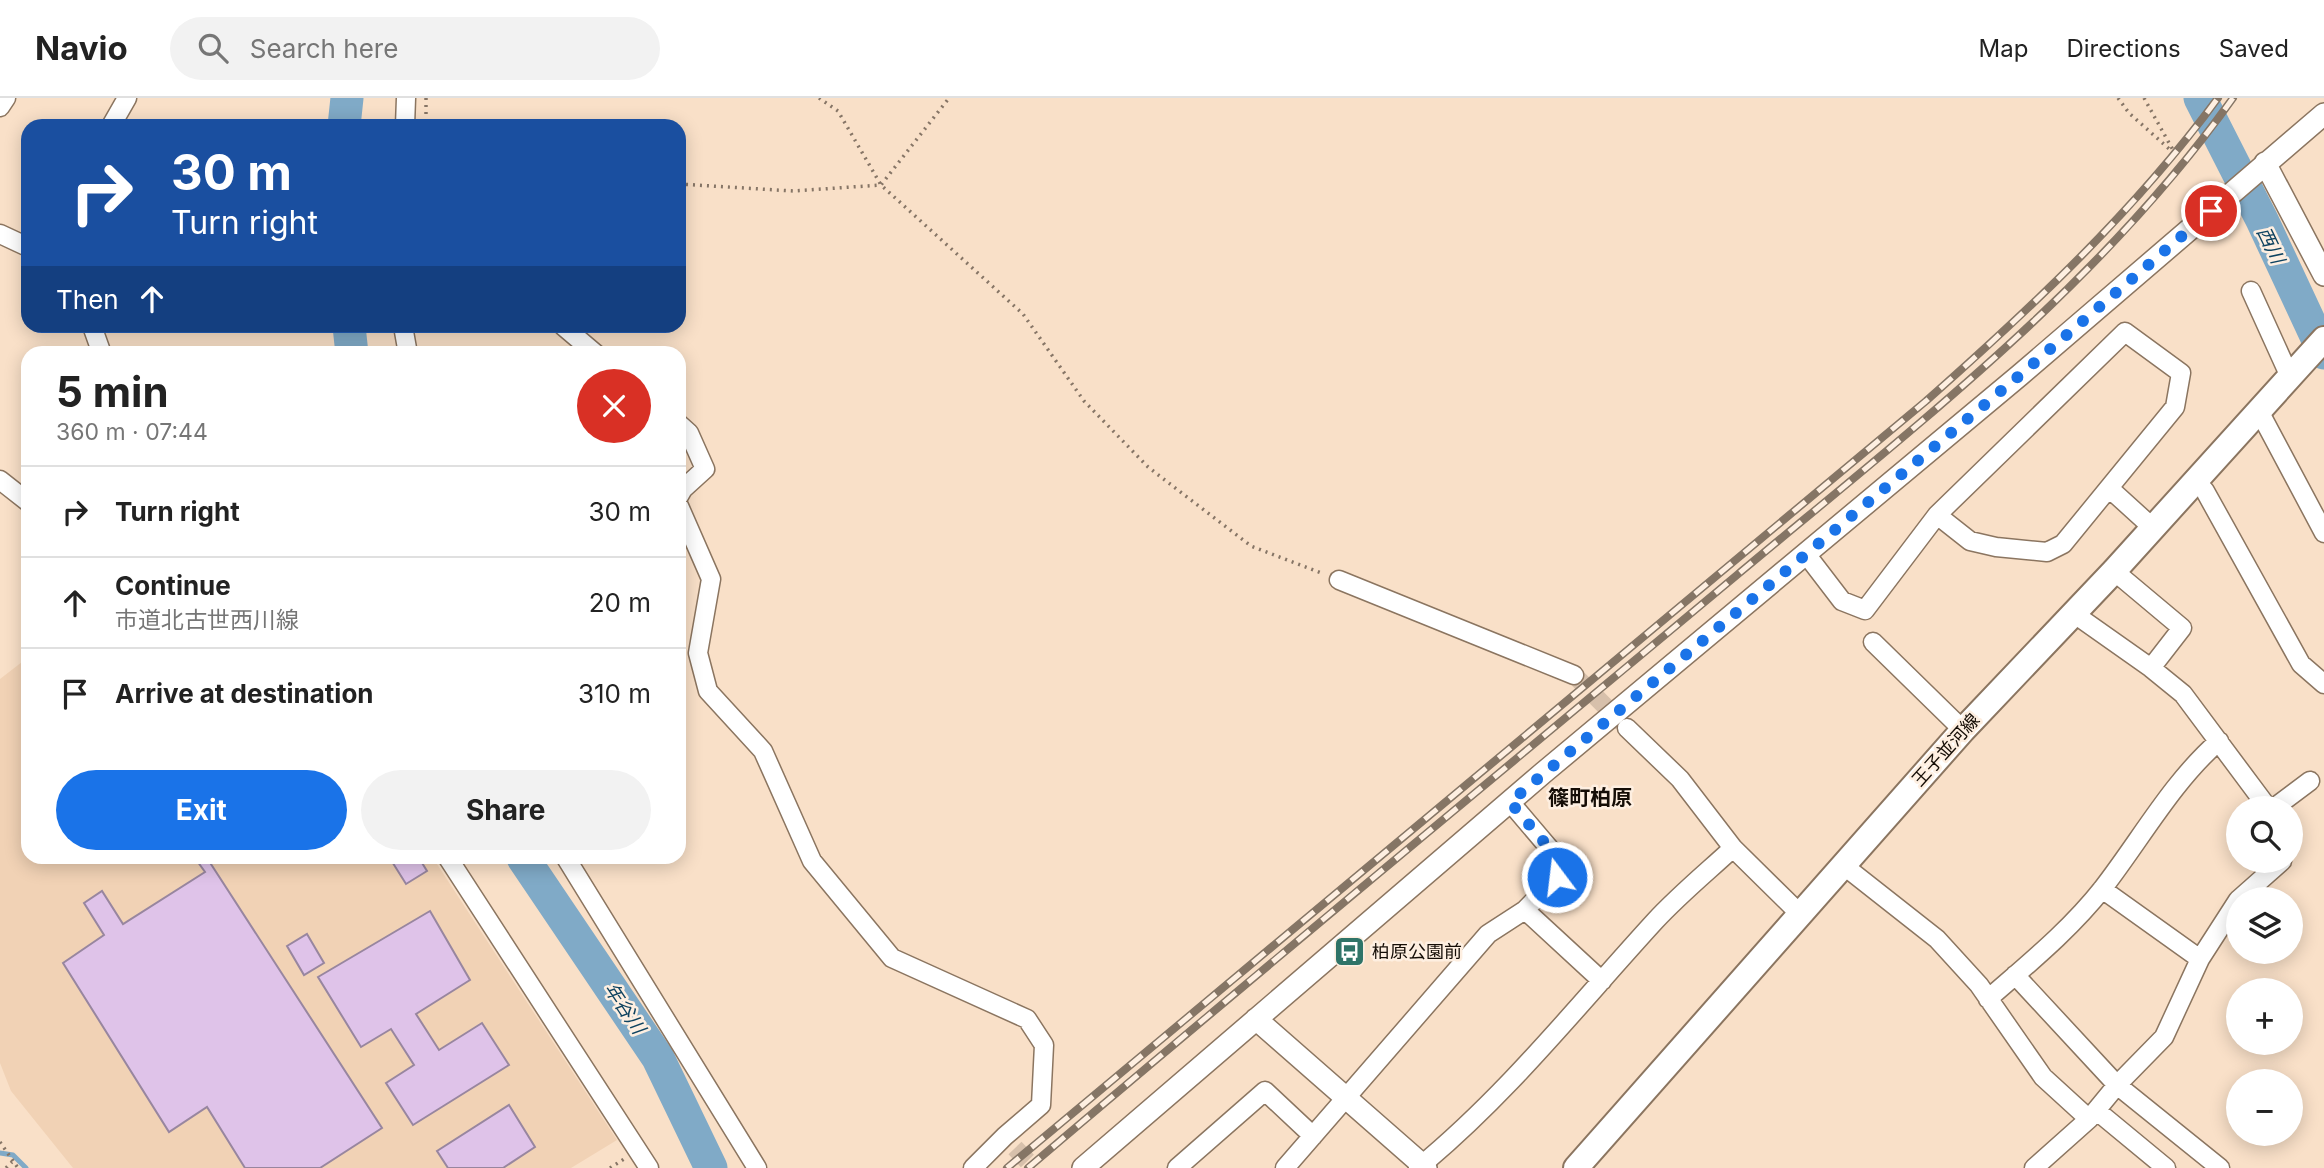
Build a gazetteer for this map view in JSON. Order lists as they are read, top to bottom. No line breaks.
{"streets":{"main road":["王子並河線"]},"districts":["篠町柏原"],"water":["西川","年谷川"],"places":{"bus stop":["柏原公園前"]},"page":{"header":"Navio","search":"Search here","nav":["Map","Directions","Saved"],"turn":["30 m","Turn right"],"then":"Then","heading":["5 min","360 m · 07:44"],"list":[{"name":"Turn right","value":"30 m"},{"name":"Continue","note":"市道北古世西川線","value":"20 m"},{"name":"Arrive at destination","value":"310 m"}],"buttons":["Exit","Share"],"map_buttons":["+","−"]}}
